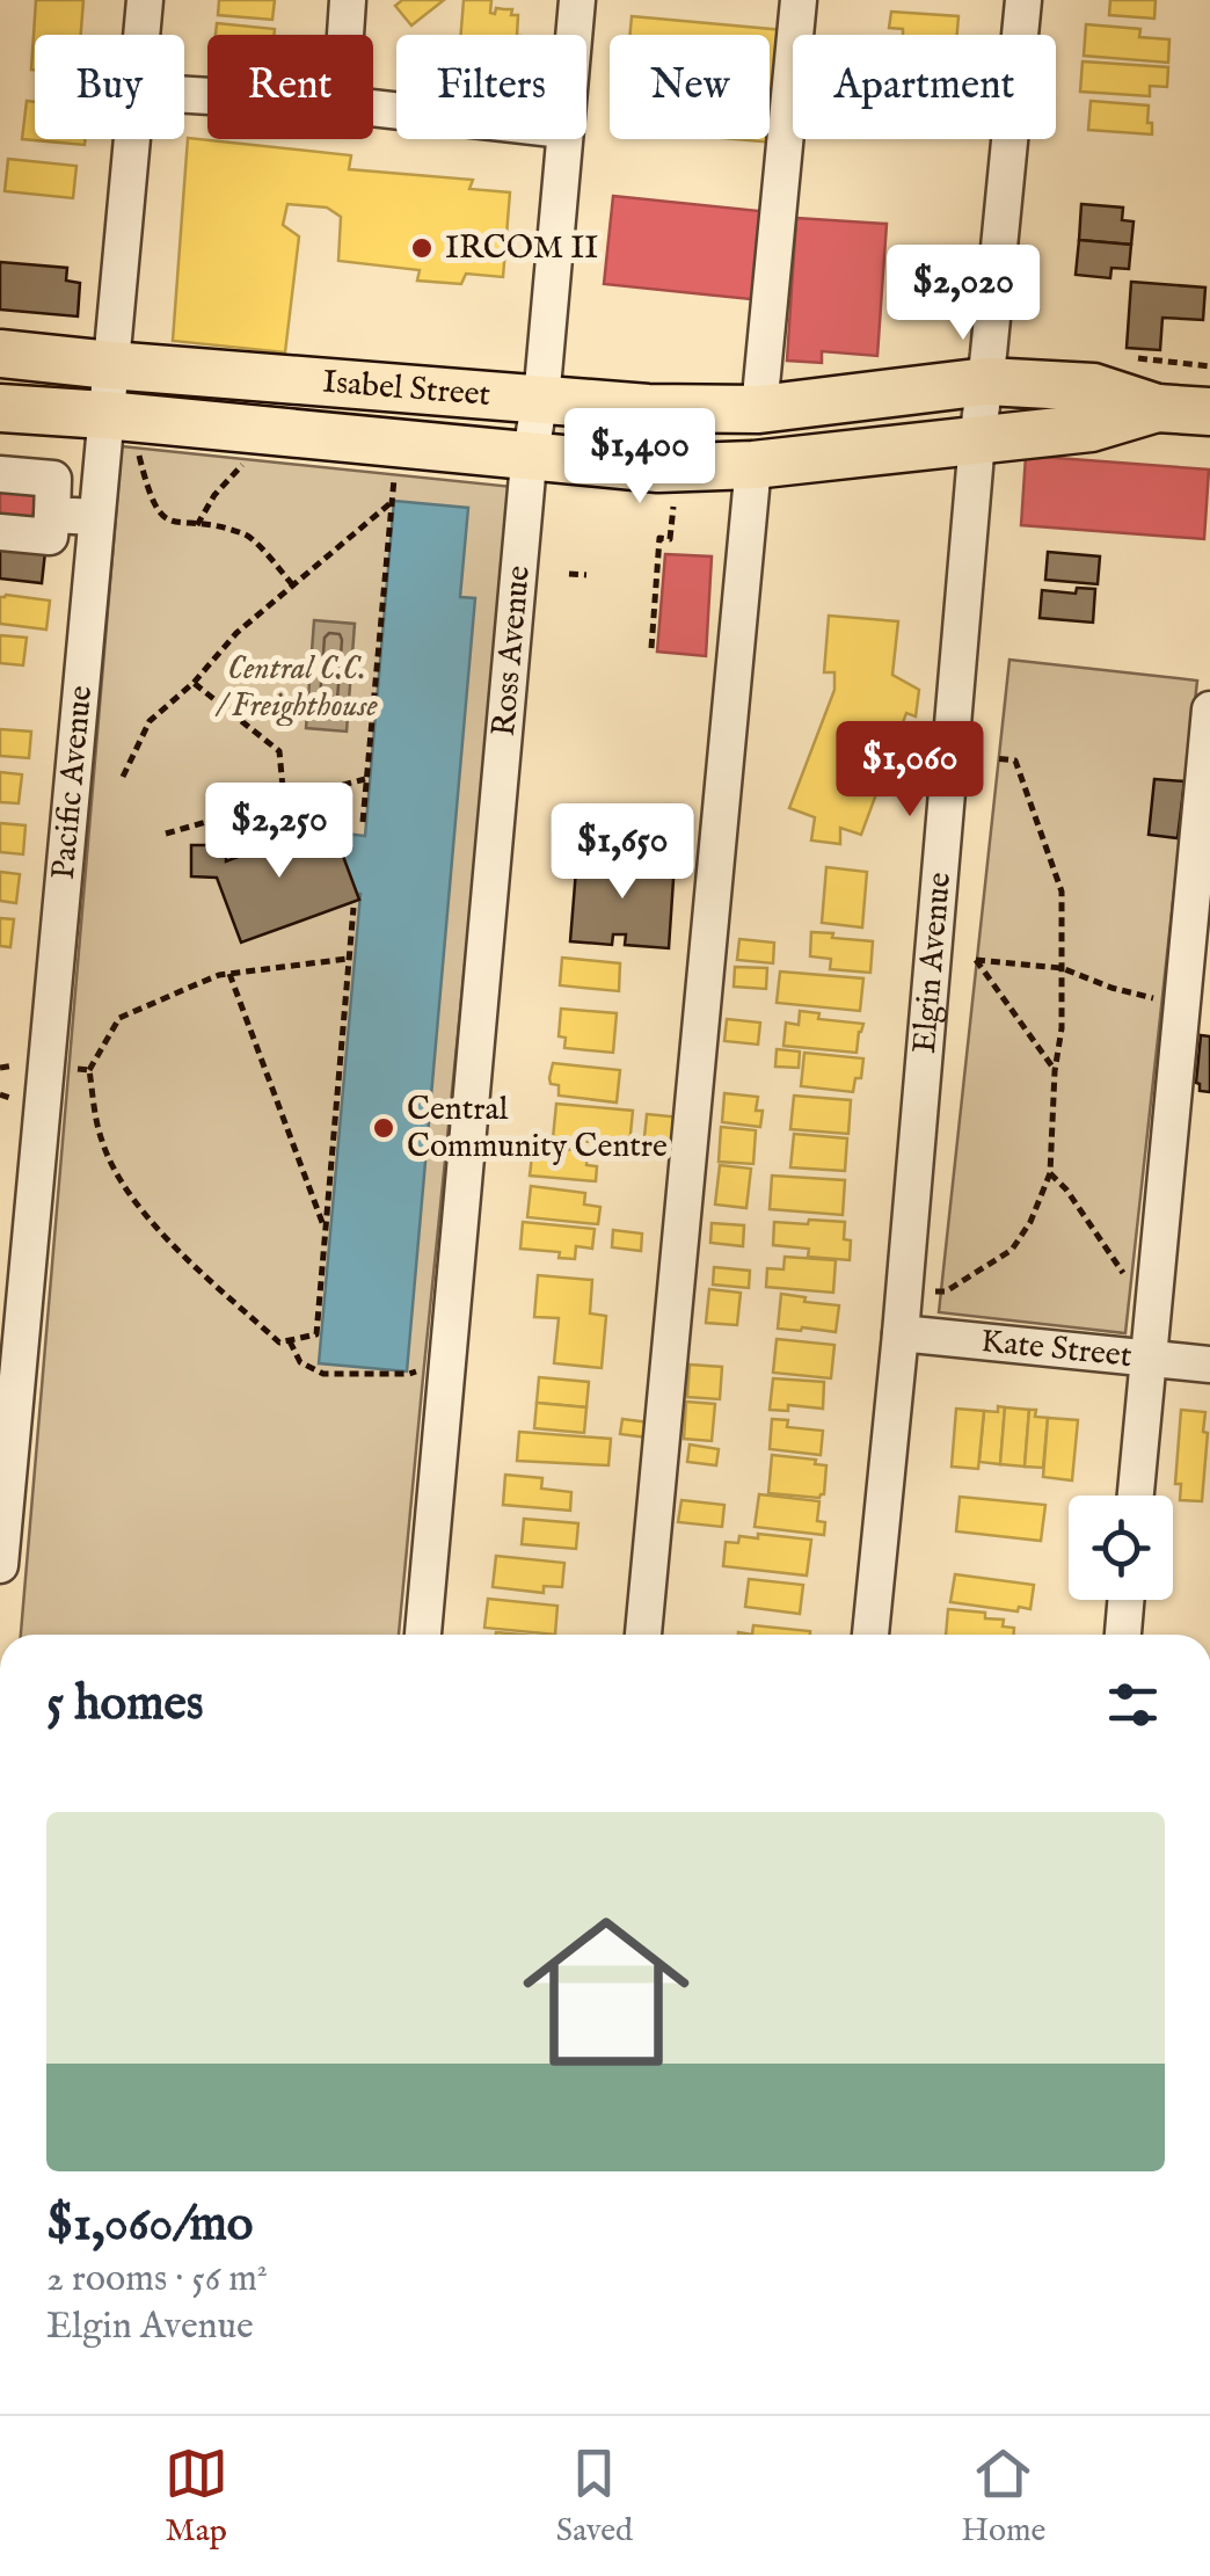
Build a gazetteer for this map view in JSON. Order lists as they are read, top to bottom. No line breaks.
{"streets":{"main road":["Isabel Street"],"street":["Ross Avenue","Pacific Avenue","Elgin Avenue","Kate Street"]},"crossings":[["Isabel Street","Ross Avenue"],["Isabel Street","Pacific Avenue"],["Isabel Street","Elgin Avenue"],["Elgin Avenue","Kate Street"]],"parks":["Central C.C. / Freighthouse"],"places":["IRCOM II","Central Community Centre"],"page":{"chip":["Buy","Rent","Filters","New","Apartment"],"price":["$2,020","$1,400","$1,060","$2,250","$1,650"],"heading":"5 homes","list":[{"name":"$1,060/mo","note":"2 rooms · 56 m² · Elgin Avenue"}],"tabs":["Map","Saved","Home"]}}
